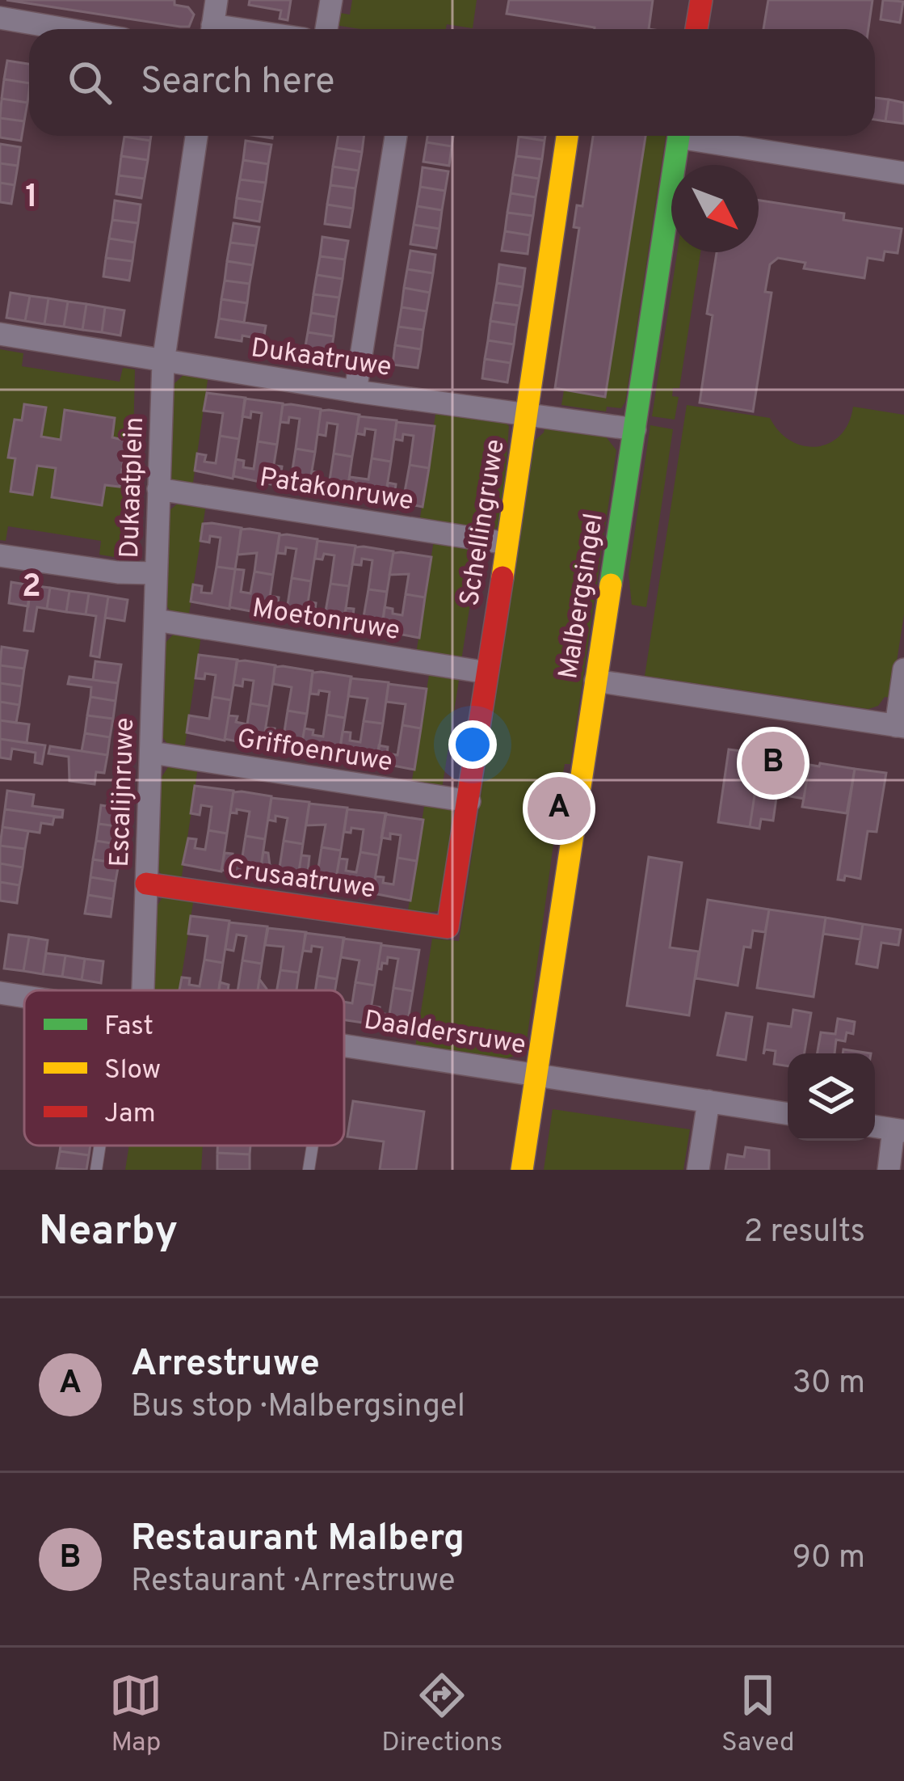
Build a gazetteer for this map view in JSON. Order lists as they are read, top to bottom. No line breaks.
{"streets":{"street":["Dukaatruwe","Dukaatplein","Patakonruwe","Schellingruwe","Malbergsingel","Moetonruwe","Griffoenruwe","Escalijnruwe","Crusaatruwe","Daaldersruwe"]},"crossings":[["Dukaatruwe","Dukaatplein"],["Dukaatruwe","Schellingruwe"],["Dukaatruwe","Malbergsingel"],["Dukaatplein","Patakonruwe"],["Dukaatplein","Escalijnruwe"],["Patakonruwe","Schellingruwe"],["Schellingruwe","Moetonruwe"],["Schellingruwe","Griffoenruwe"],["Schellingruwe","Crusaatruwe"],["Malbergsingel","Daaldersruwe"],["Moetonruwe","Escalijnruwe"],["Griffoenruwe","Escalijnruwe"],["Escalijnruwe","Crusaatruwe"]],"legend":["Fast","Slow","Jam"],"north":"bottom right","page":{"search":"Search here","pins":["B","A"],"heading":["Nearby","2 results"],"list":[{"mark":"A","name":"Arrestruwe","note":"Bus stop · Malbergsingel","value":"30 m"},{"mark":"B","name":"Restaurant Malberg","note":"Restaurant · Arrestruwe","value":"90 m"}],"nav":["Map","Directions","Saved"]},"grid":{"rows":["1","2"]}}
